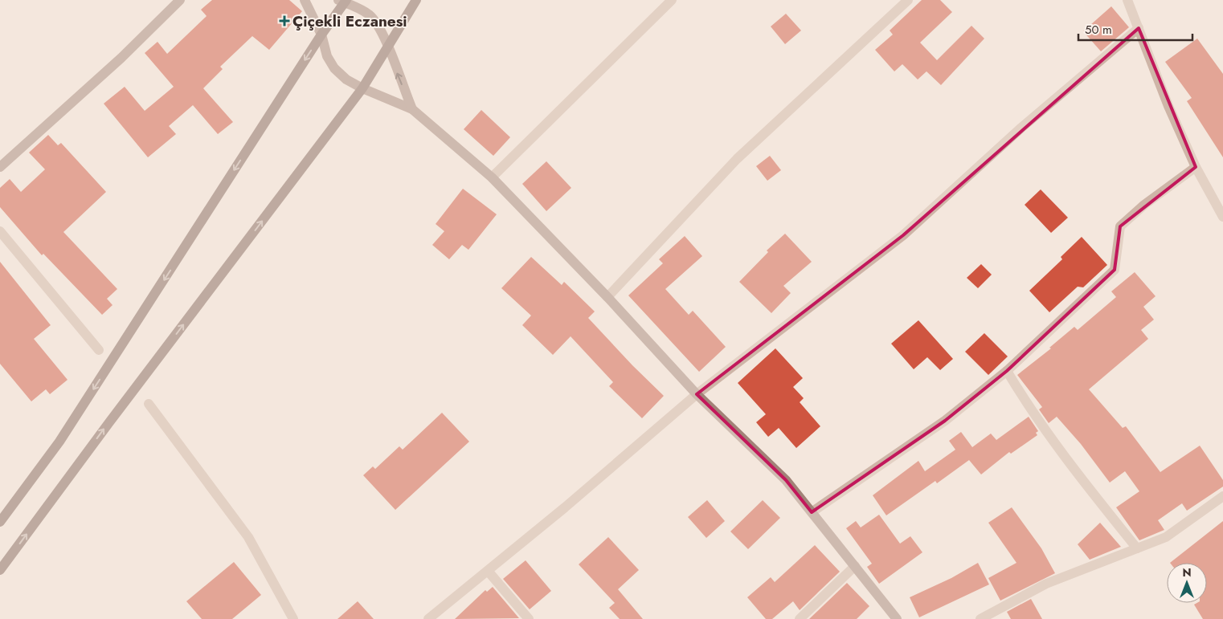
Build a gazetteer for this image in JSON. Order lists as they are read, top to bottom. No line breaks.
{"places":{"health":["Çiçekli Eczanesi"]},"scale_bar":"50 m","north":"top"}
